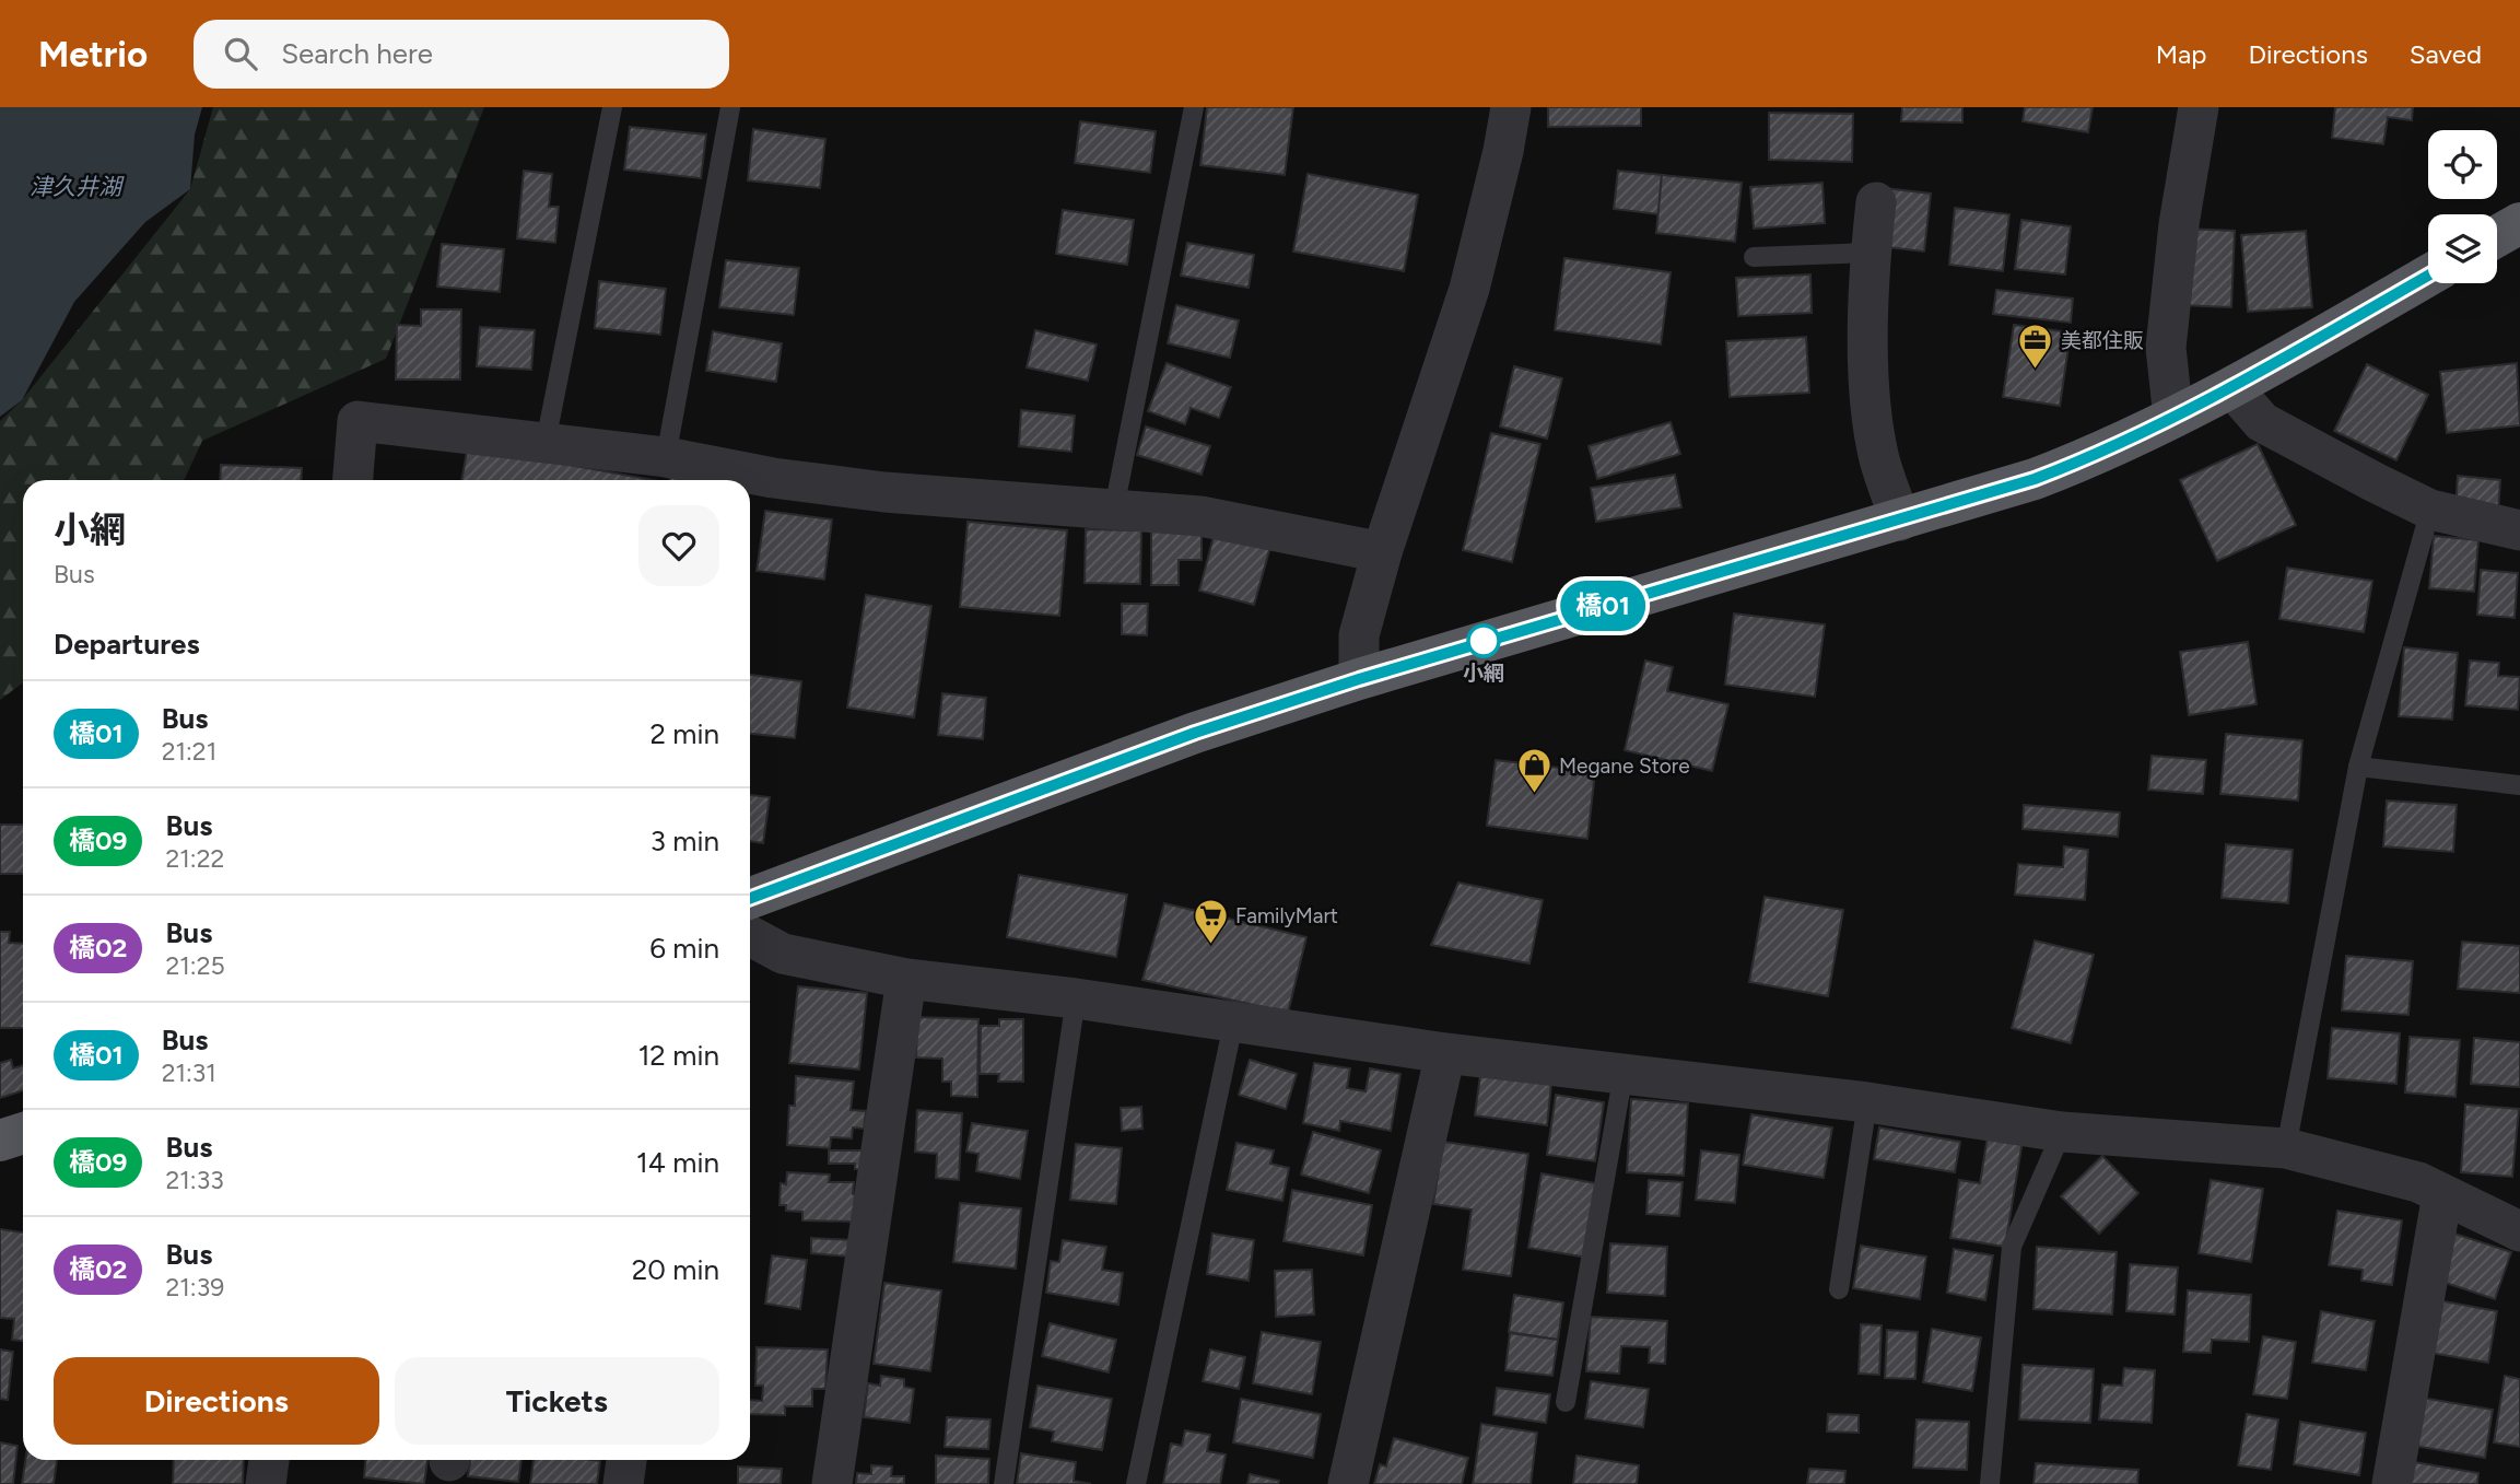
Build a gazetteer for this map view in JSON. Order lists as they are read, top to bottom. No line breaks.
{"water":["津久井湖"],"places":{"office":["美都住販"],"other":["小網"],"shop":["Megane Store"],"supermarket":["FamilyMart"]},"lines":["bus line 橋01"],"page":{"header":"Metrio","search":"Search here","nav":["Map","Directions","Saved"],"on_map":"橋01","heading":[["小網","Bus"],"Departures"],"list":[{"mark":"橋01","name":"Bus","note":"21:21","value":"2 min"},{"mark":"橋09","name":"Bus","note":"21:22","value":"3 min"},{"mark":"橋02","name":"Bus","note":"21:25","value":"6 min"},{"mark":"橋01","name":"Bus","note":"21:31","value":"12 min"},{"mark":"橋09","name":"Bus","note":"21:33","value":"14 min"},{"mark":"橋02","name":"Bus","note":"21:39","value":"20 min"}],"buttons":["Directions","Tickets"]}}
